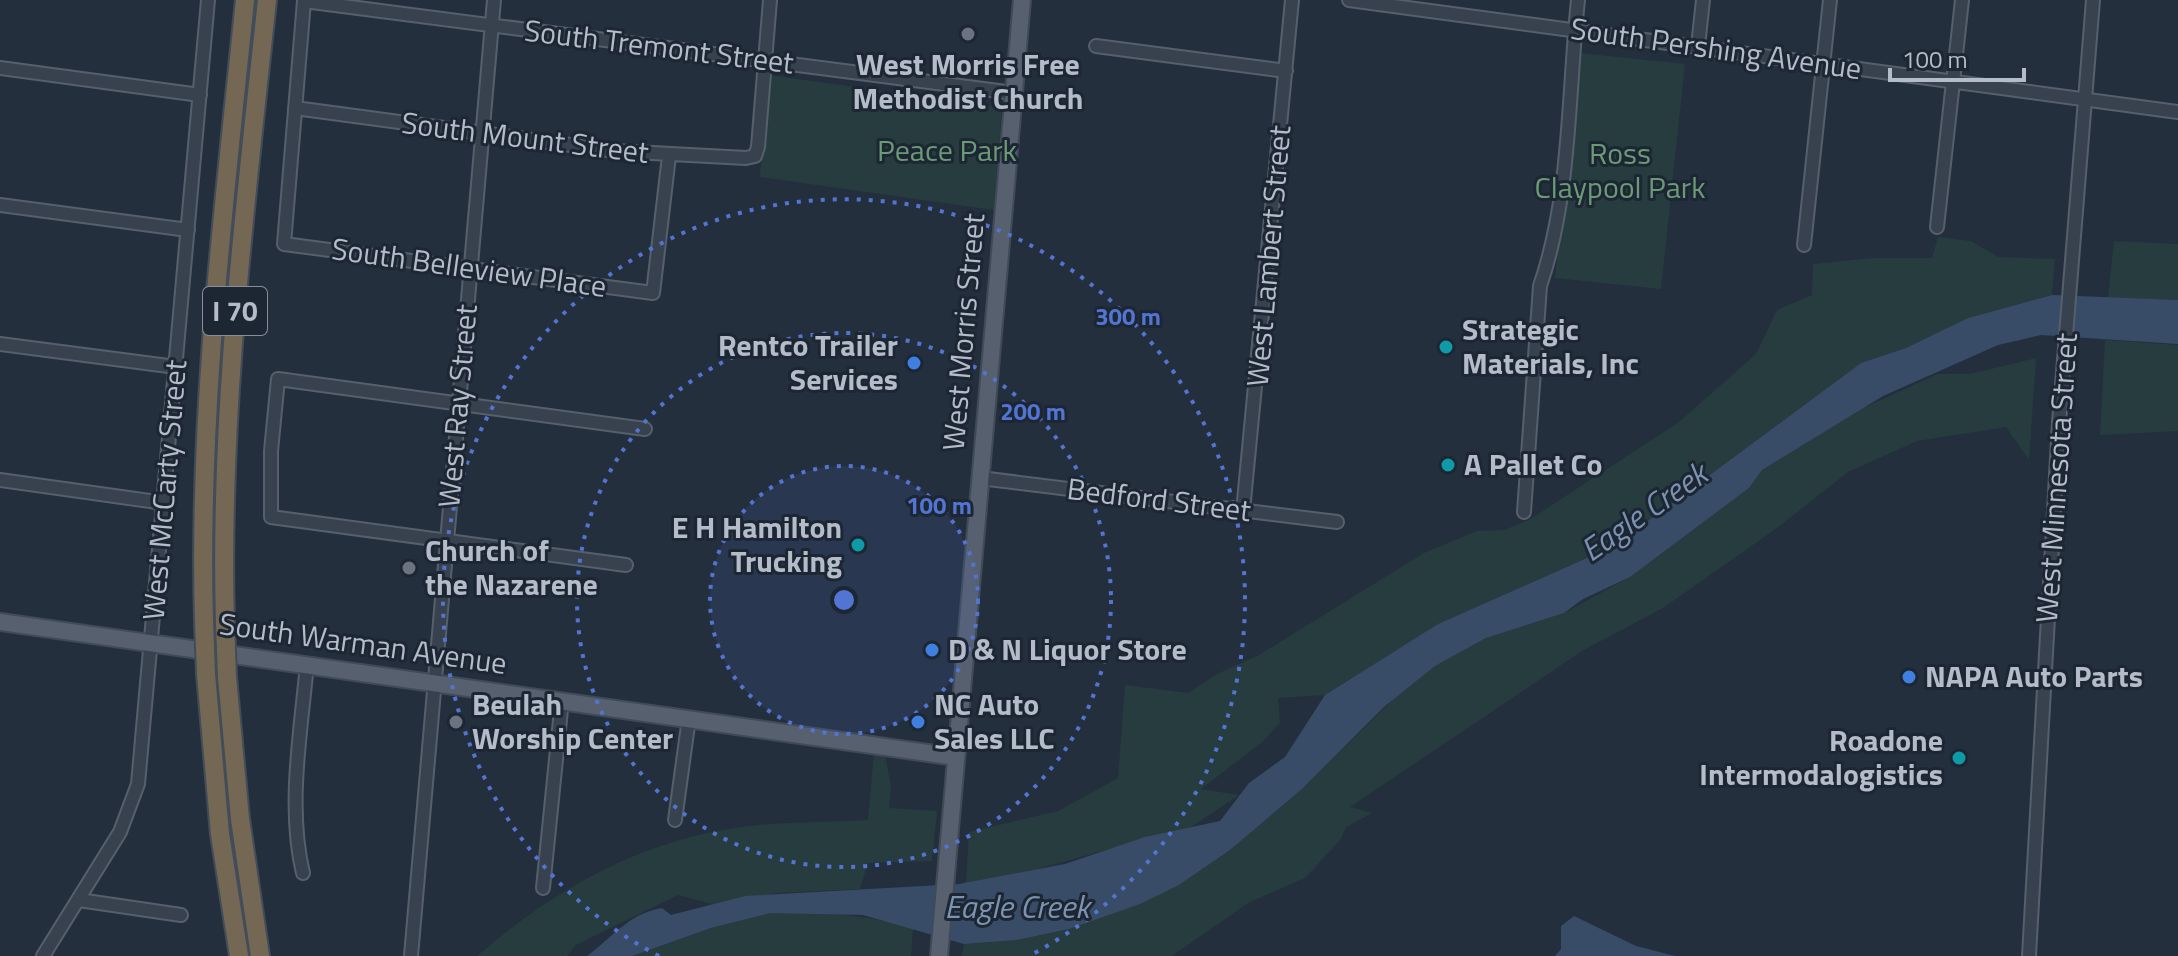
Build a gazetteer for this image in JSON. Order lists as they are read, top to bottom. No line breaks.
{"streets":{"highway":["I 70"],"main road":["West Morris Street","South Warman Avenue"],"street":["South Tremont Street","South Pershing Avenue","South Mount Street","West Lambert Street","South Belleview Place","West Ray Street","West Minnesota Street","West McCarty Street","Bedford Street"]},"crossings":[["South Tremont Street","South Mount Street"],["South Tremont Street","West Morris Street"],["South Tremont Street","West Ray Street"],["South Pershing Avenue","West Minnesota Street"],["South Mount Street","South Belleview Place"],["South Mount Street","West Ray Street"],["West Lambert Street","Bedford Street"],["South Belleview Place","West Ray Street"],["West Morris Street","Bedford Street"],["West Morris Street","South Warman Avenue"],["West Ray Street","South Warman Avenue"],["West McCarty Street","South Warman Avenue"]],"water":["Eagle Creek"],"parks":["Peace Park","Ross Claypool Park"],"places":["West Morris Free Methodist Church","Strategic Materials, Inc","Rentco Trailer Services","A Pallet Co","E H Hamilton Trucking","Church of the Nazarene","D & N Liquor Store","NAPA Auto Parts","Beulah Worship Center","NC Auto Sales LLC","Roadone Intermodalogistics"],"scale_bar":"100 m","rings":["300 m","200 m","100 m"]}
